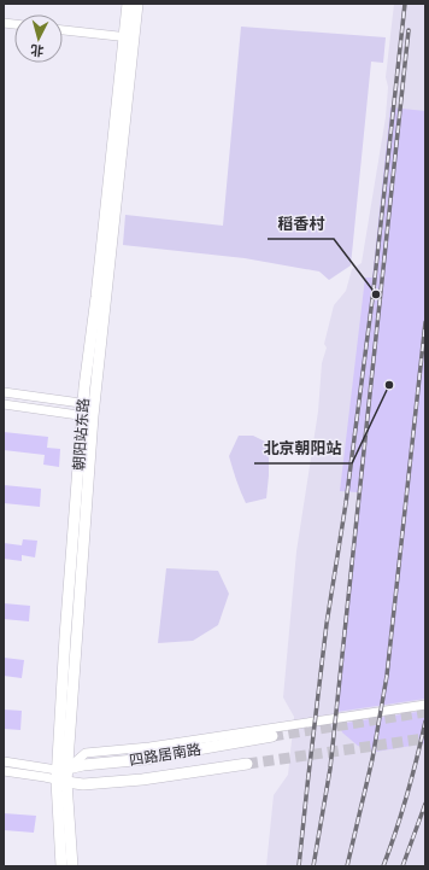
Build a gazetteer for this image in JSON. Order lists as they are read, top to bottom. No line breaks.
{"streets":{"main road":["朝阳站东路","四路居南路"]},"crossings":[["朝阳站东路","四路居南路"]],"places":["稻香村","北京朝阳站"],"north":"bottom"}
